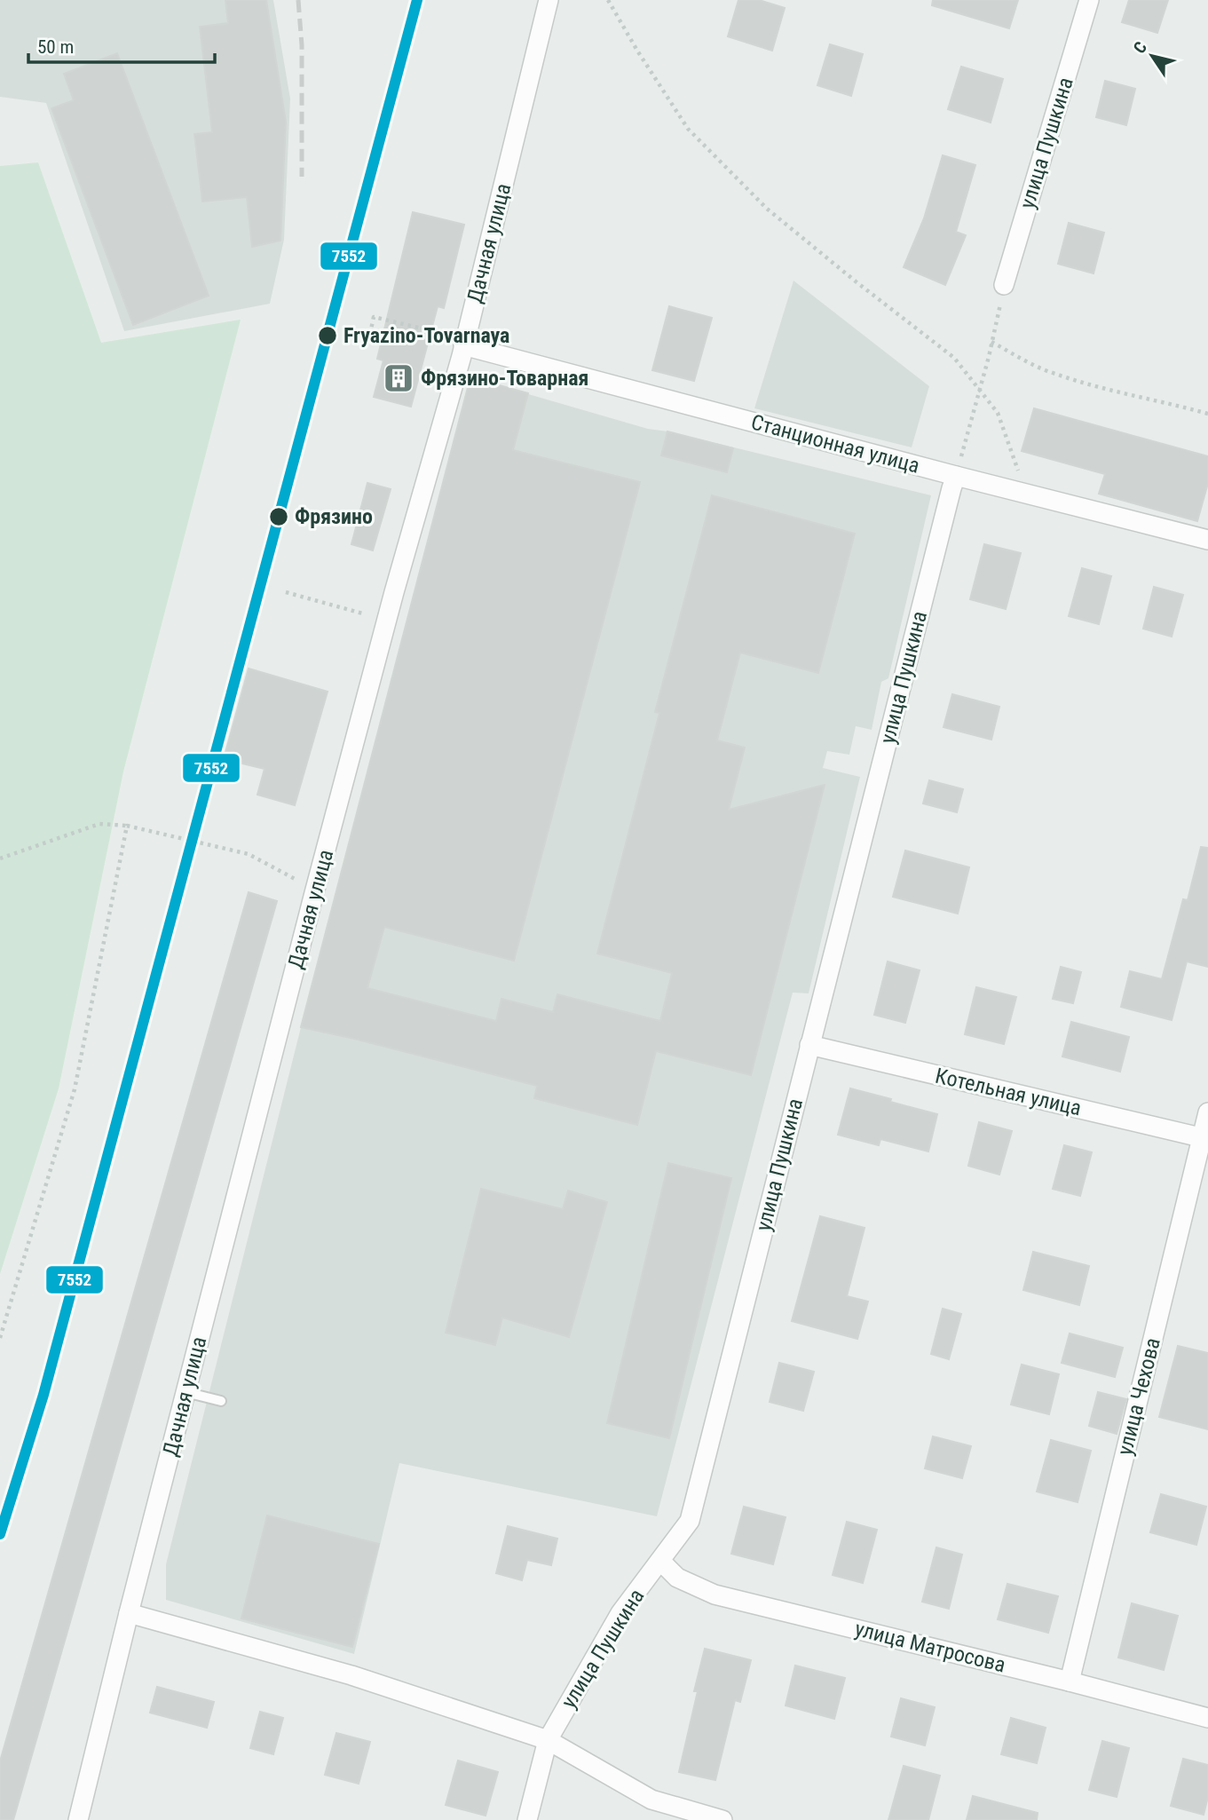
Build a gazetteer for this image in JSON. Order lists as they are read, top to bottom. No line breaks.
{"streets":{"street":["улица Пушкина","Дачная улица","Станционная улица","Котельная улица","улица Чехова","улица Матросова"]},"crossings":[["улица Пушкина","Станционная улица"],["улица Пушкина","Котельная улица"],["улица Пушкина","улица Матросова"],["Дачная улица","Станционная улица"],["Котельная улица","улица Чехова"],["улица Чехова","улица Матросова"]],"places":{"other":["Fryazino-Tovarnaya","Фрязино"],"building":["Фрязино-Товарная"]},"lines":["transit line 7552"],"scale_bar":"50 m","north":"top left"}
